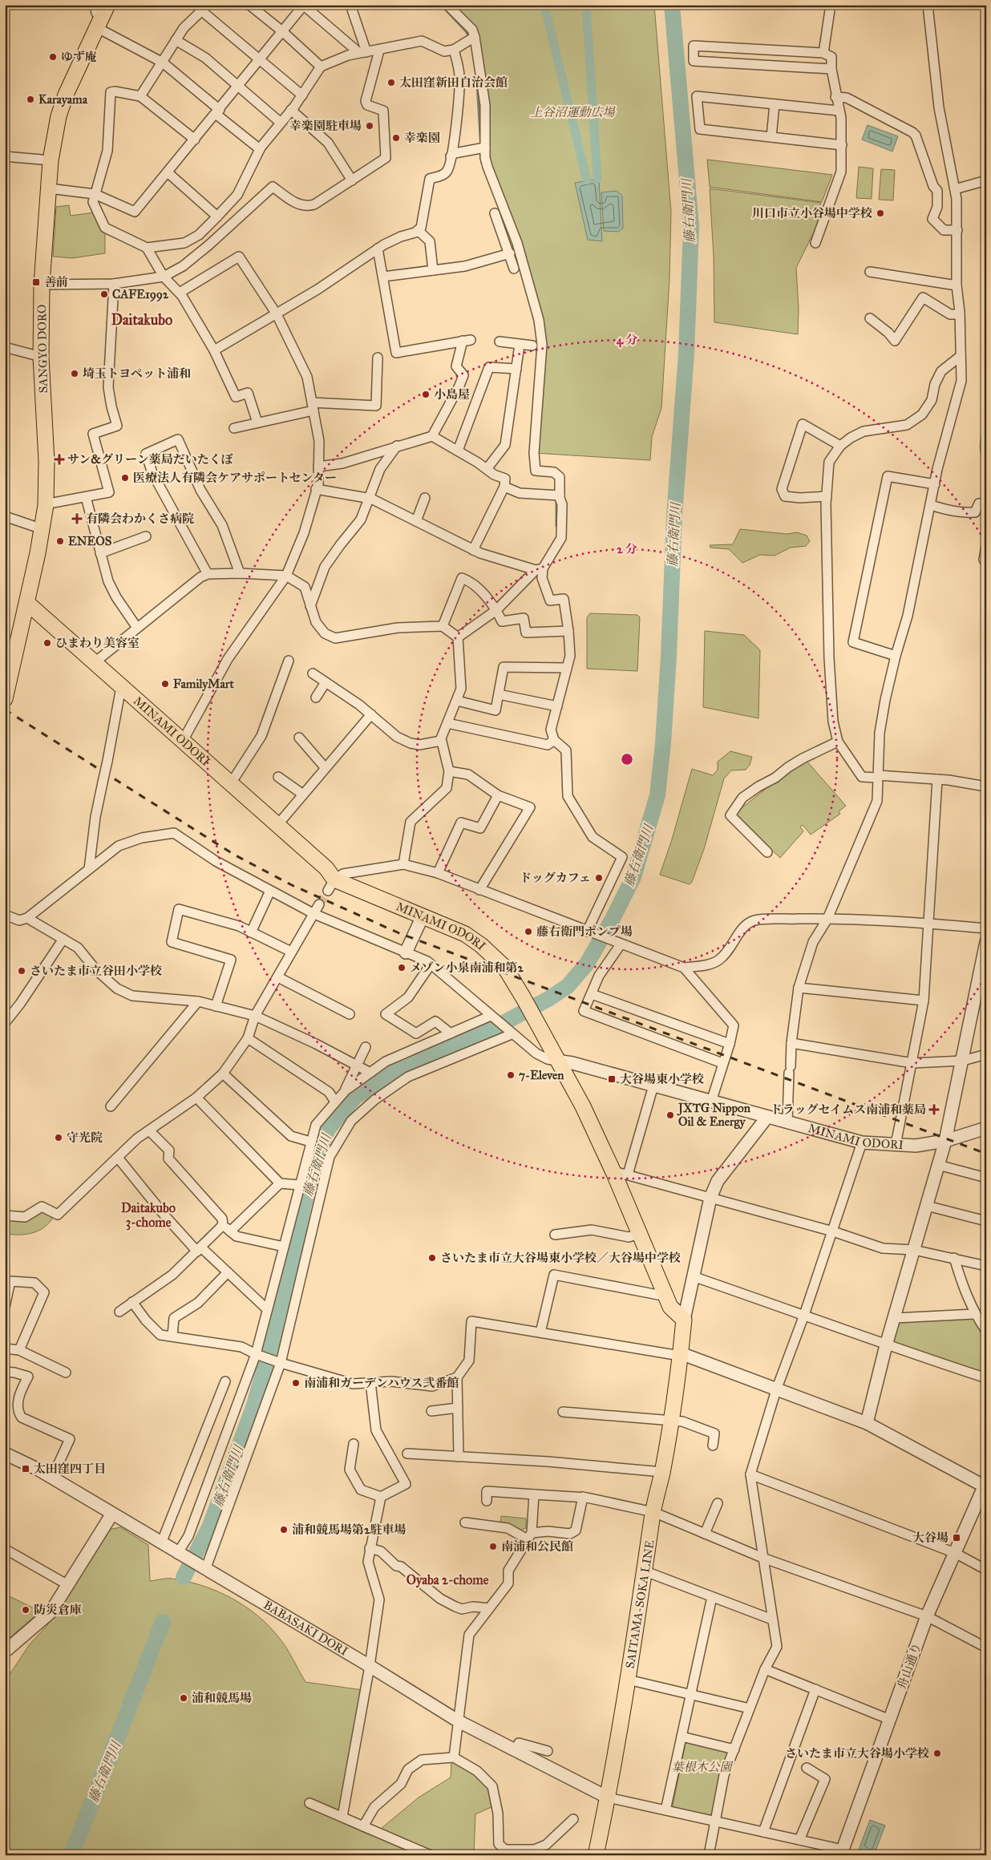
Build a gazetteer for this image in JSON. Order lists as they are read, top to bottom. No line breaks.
{"streets":{"main road":["SANGYO DORO","MINAMI ODORI","SAITAMA-SOKA LINE"],"street":["BABASAKI DORI","舟山通り"]},"crossings":[["SANGYO DORO","MINAMI ODORI"],["SAITAMA-SOKA LINE","BABASAKI DORI"]],"districts":["Daitakubo","Daitakubo 3-chome","Oyaba 2-chome"],"water":["藤右衛門川"],"parks":["上谷沼運動広場","葉根木公園"],"places":{"other":["ゆず庵","太田窪新田自治会館","Karayama","幸楽園駐車場","幸楽園","川口市立小谷場中学校","CAFE1992","埼玉トヨペット浦和","小島屋","医療法人有隣会ケアサポートセンター","ENEOS","ひまわり美容室","FamilyMart","ドッグカフェ","藤右衛門ポンプ場","メゾン小泉南浦和第2","さいたま市立谷田小学校","7-Eleven","JXTG Nippon Oil & Energy","守光院","さいたま市立大谷場東小学校／大谷場中学校","南浦和ガーデンハウス弐番館","浦和競馬場第2駐車場","南浦和公民館","防災倉庫","浦和競馬場","さいたま市立大谷場小学校"],"transit":["善前","大谷場東小学校","太田窪四丁目","大谷場"],"health":["サン&グリーン薬局だいたくぼ","有隣会わかくさ病院","ドラッグセイムス南浦和薬局"]},"rings":["4 分","2 分"]}
